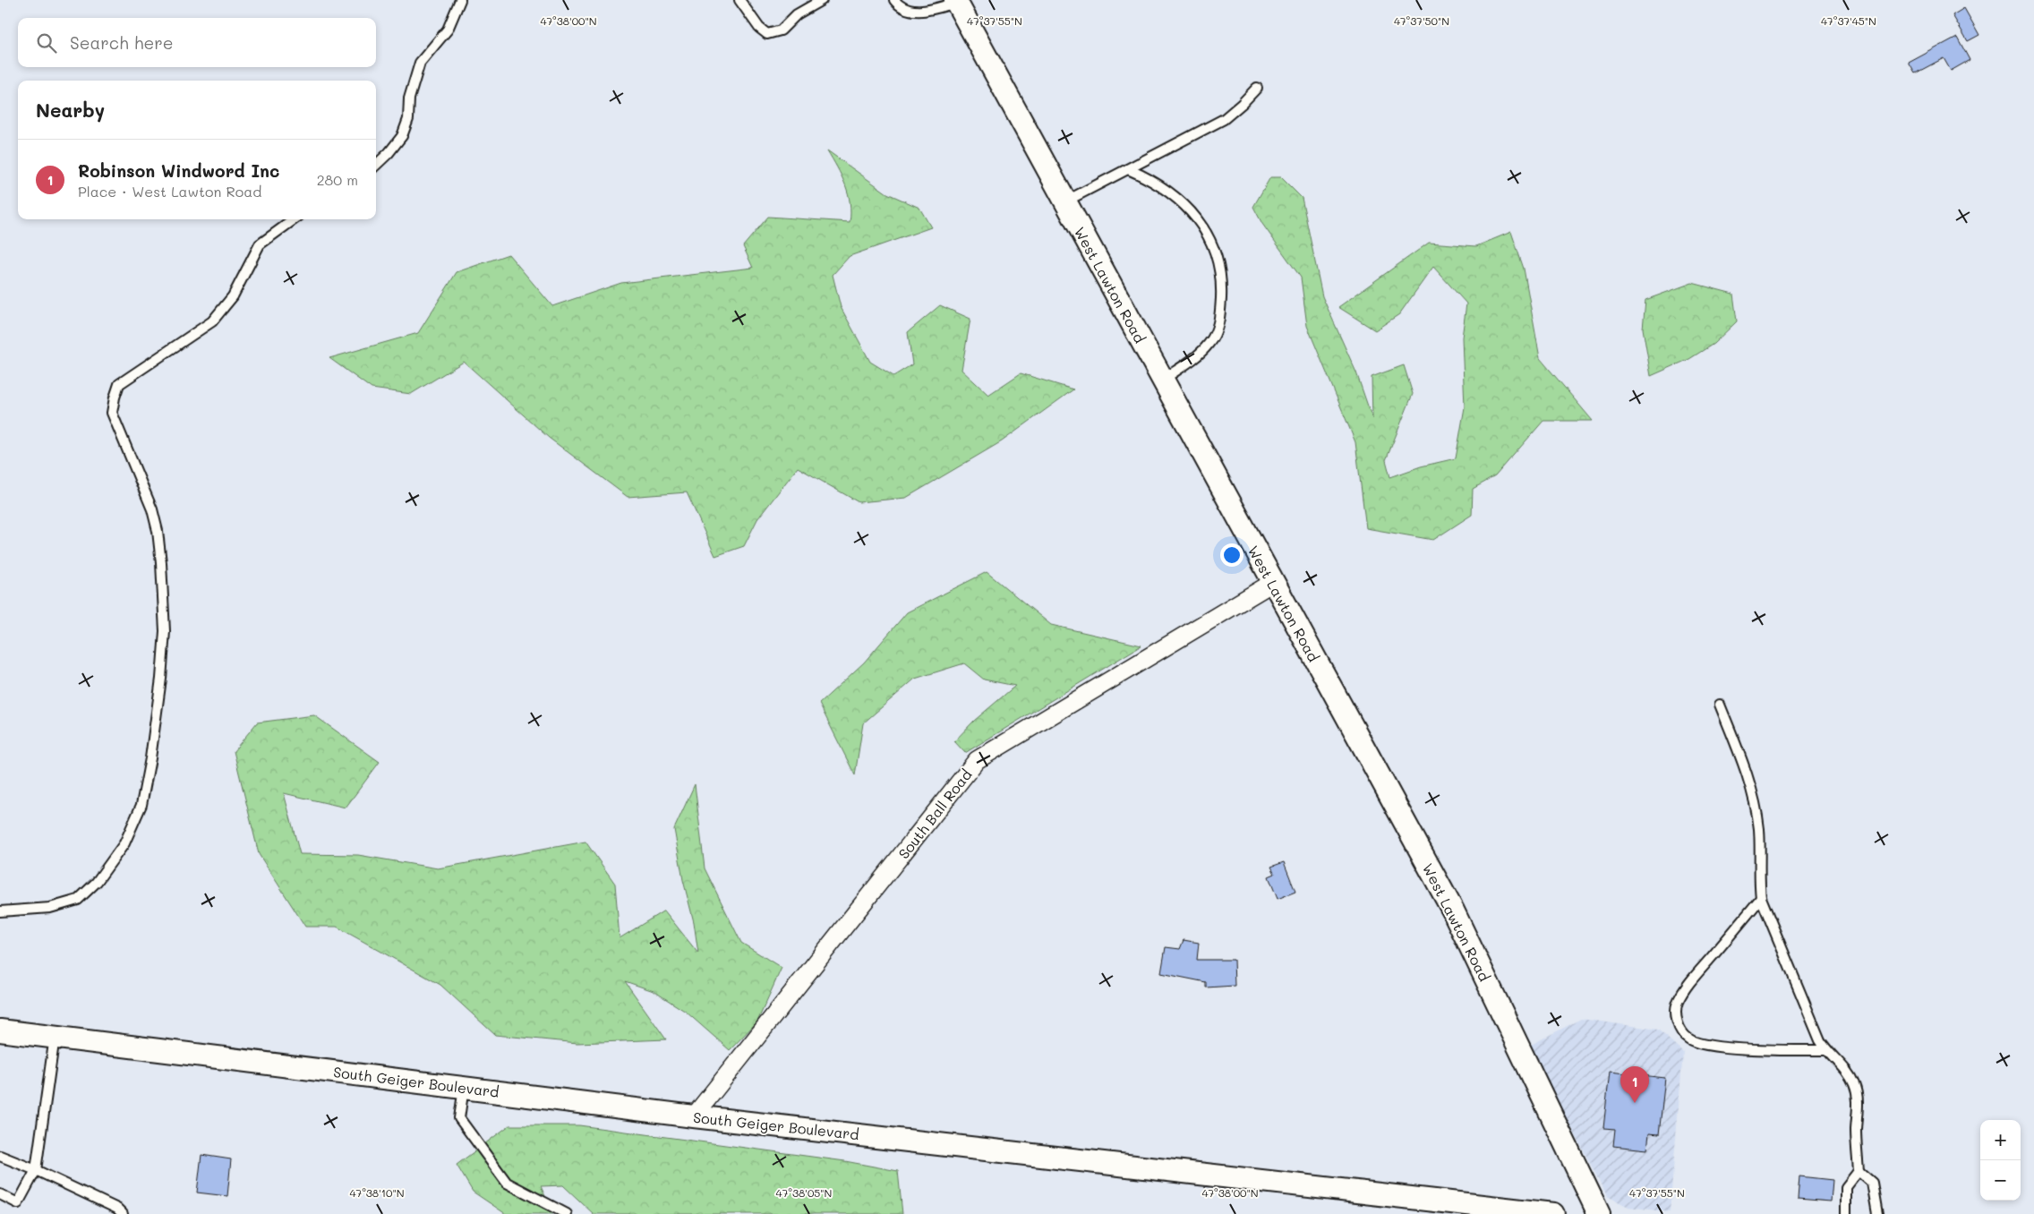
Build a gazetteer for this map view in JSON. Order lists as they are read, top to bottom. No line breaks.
{"streets":{"street":["West Lawton Road","South Ball Road","South Geiger Boulevard"]},"crossings":[["West Lawton Road","South Ball Road"],["South Ball Road","South Geiger Boulevard"]],"page":{"search":"Search here","heading":"Nearby","list":[{"mark":"1","name":"Robinson Windword Inc","note":"Place · West Lawton Road","value":"280 m"}],"pins":"1","map_buttons":["+","−"]},"coordinates":["47°38'00\"N","47°37'55\"N","47°37'50\"N","47°37'45\"N","47°38'10\"N","47°38'05\"N"]}
